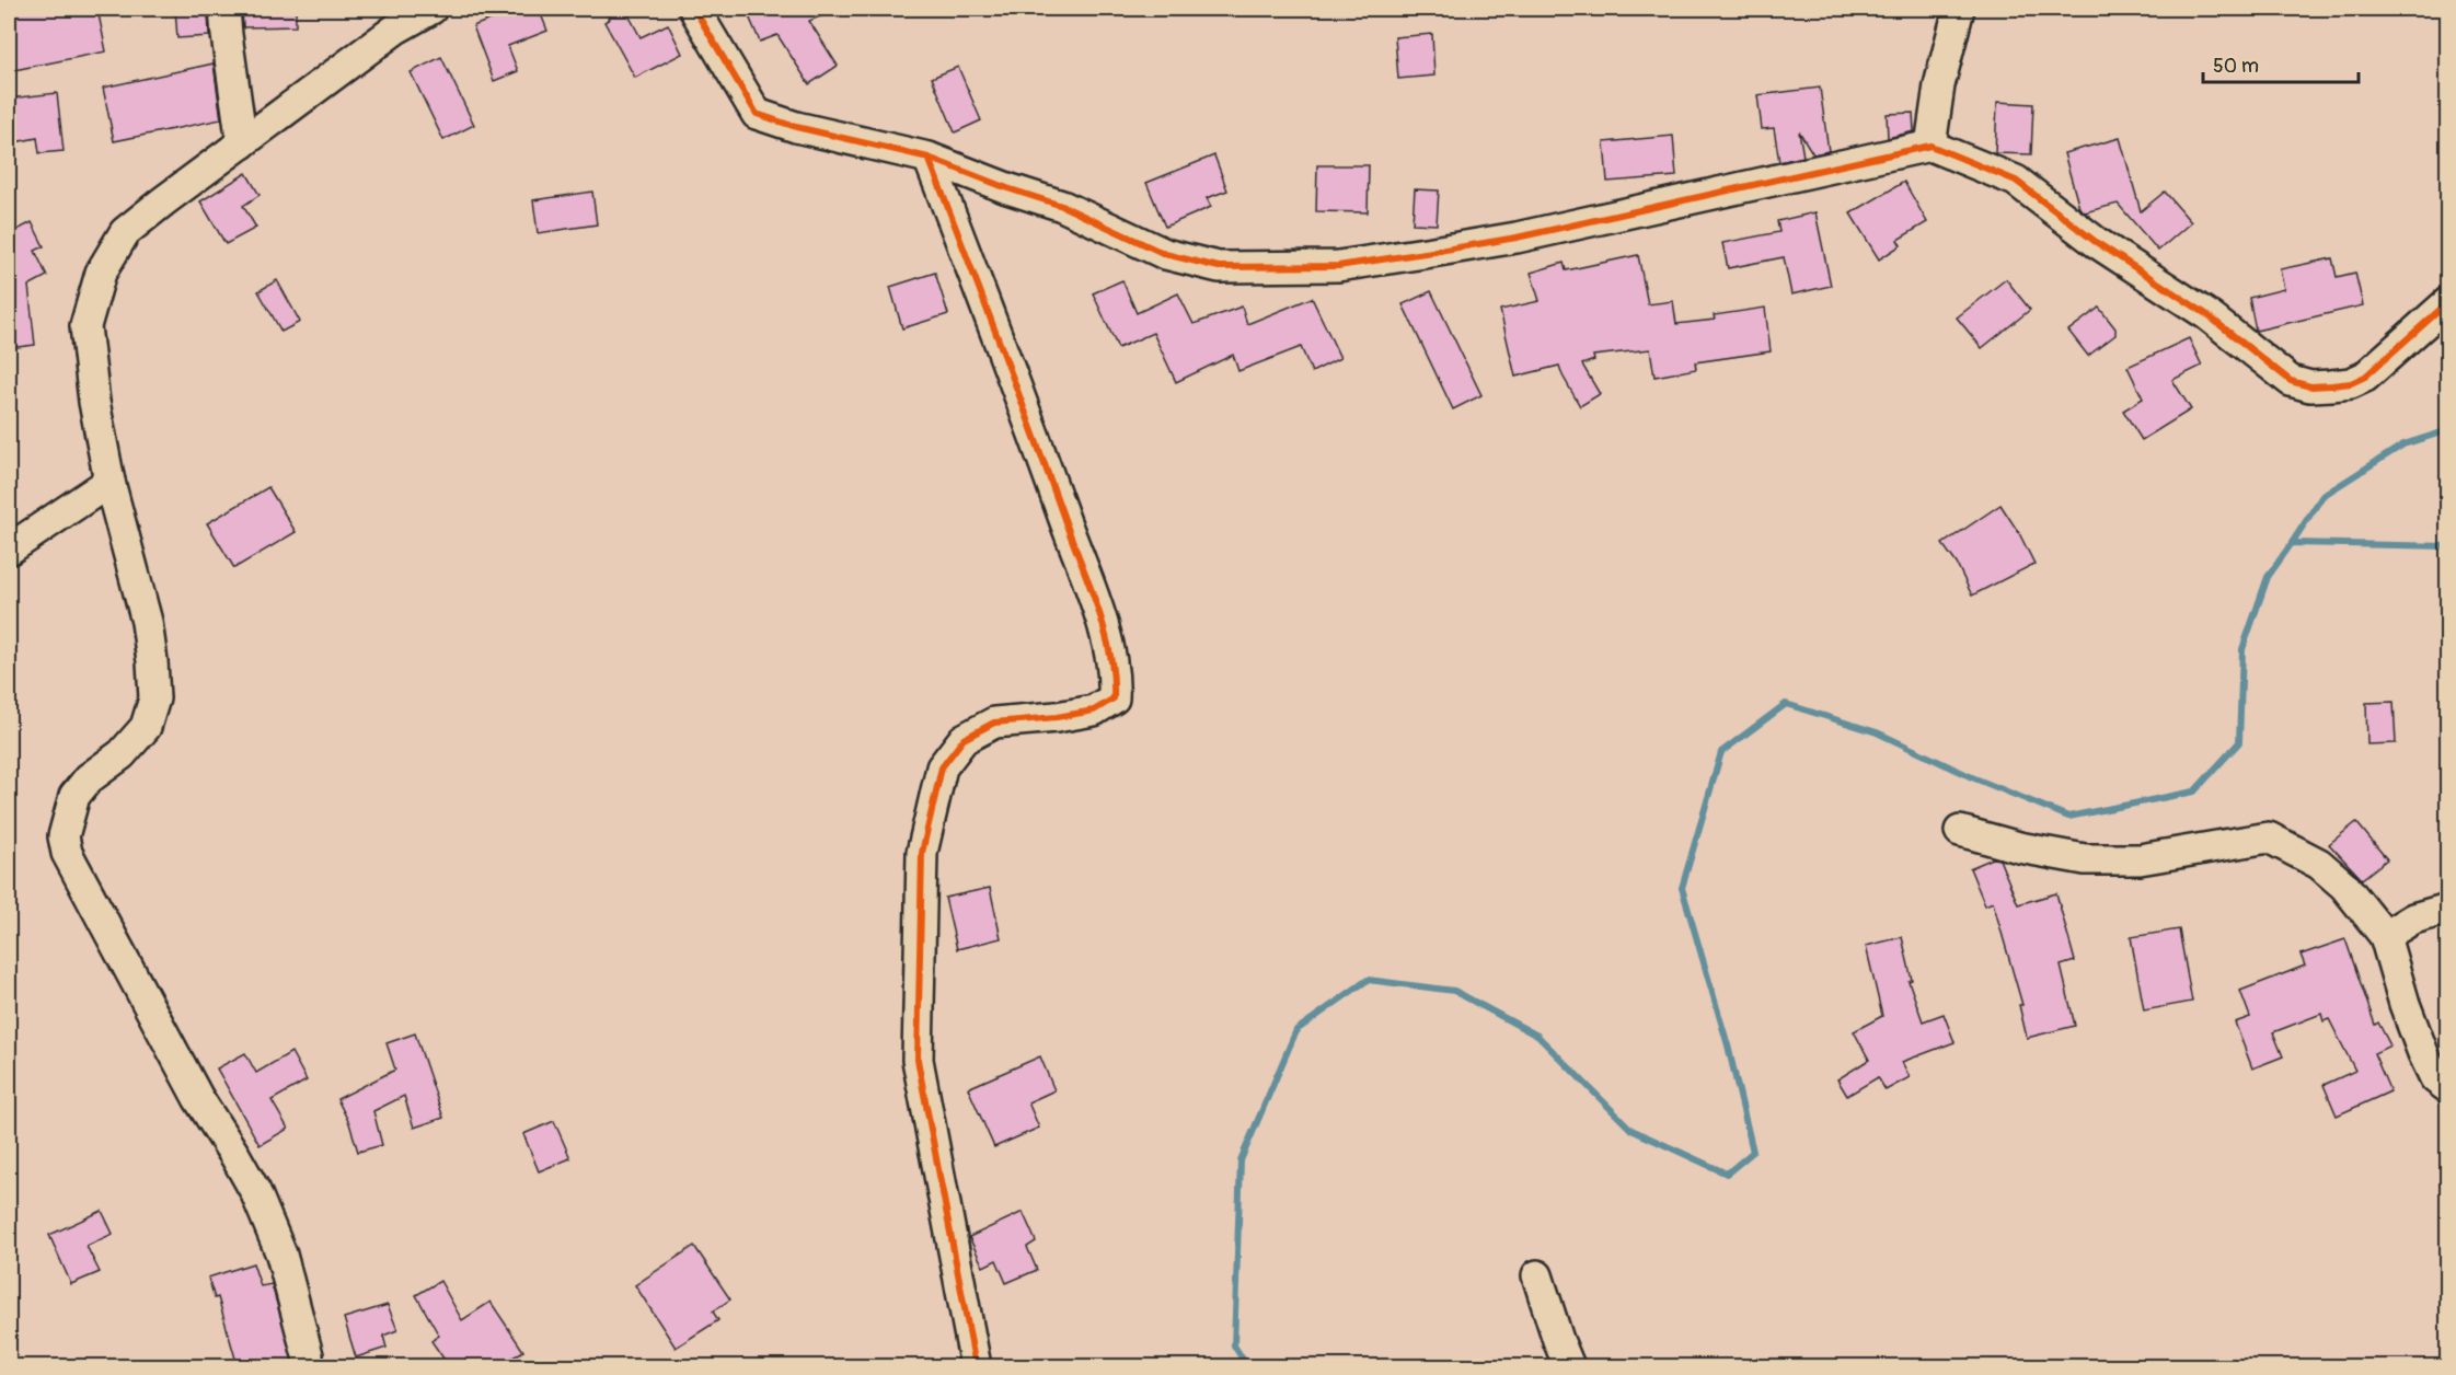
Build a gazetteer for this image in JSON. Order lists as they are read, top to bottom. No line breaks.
{"scale_bar":"50 m"}
